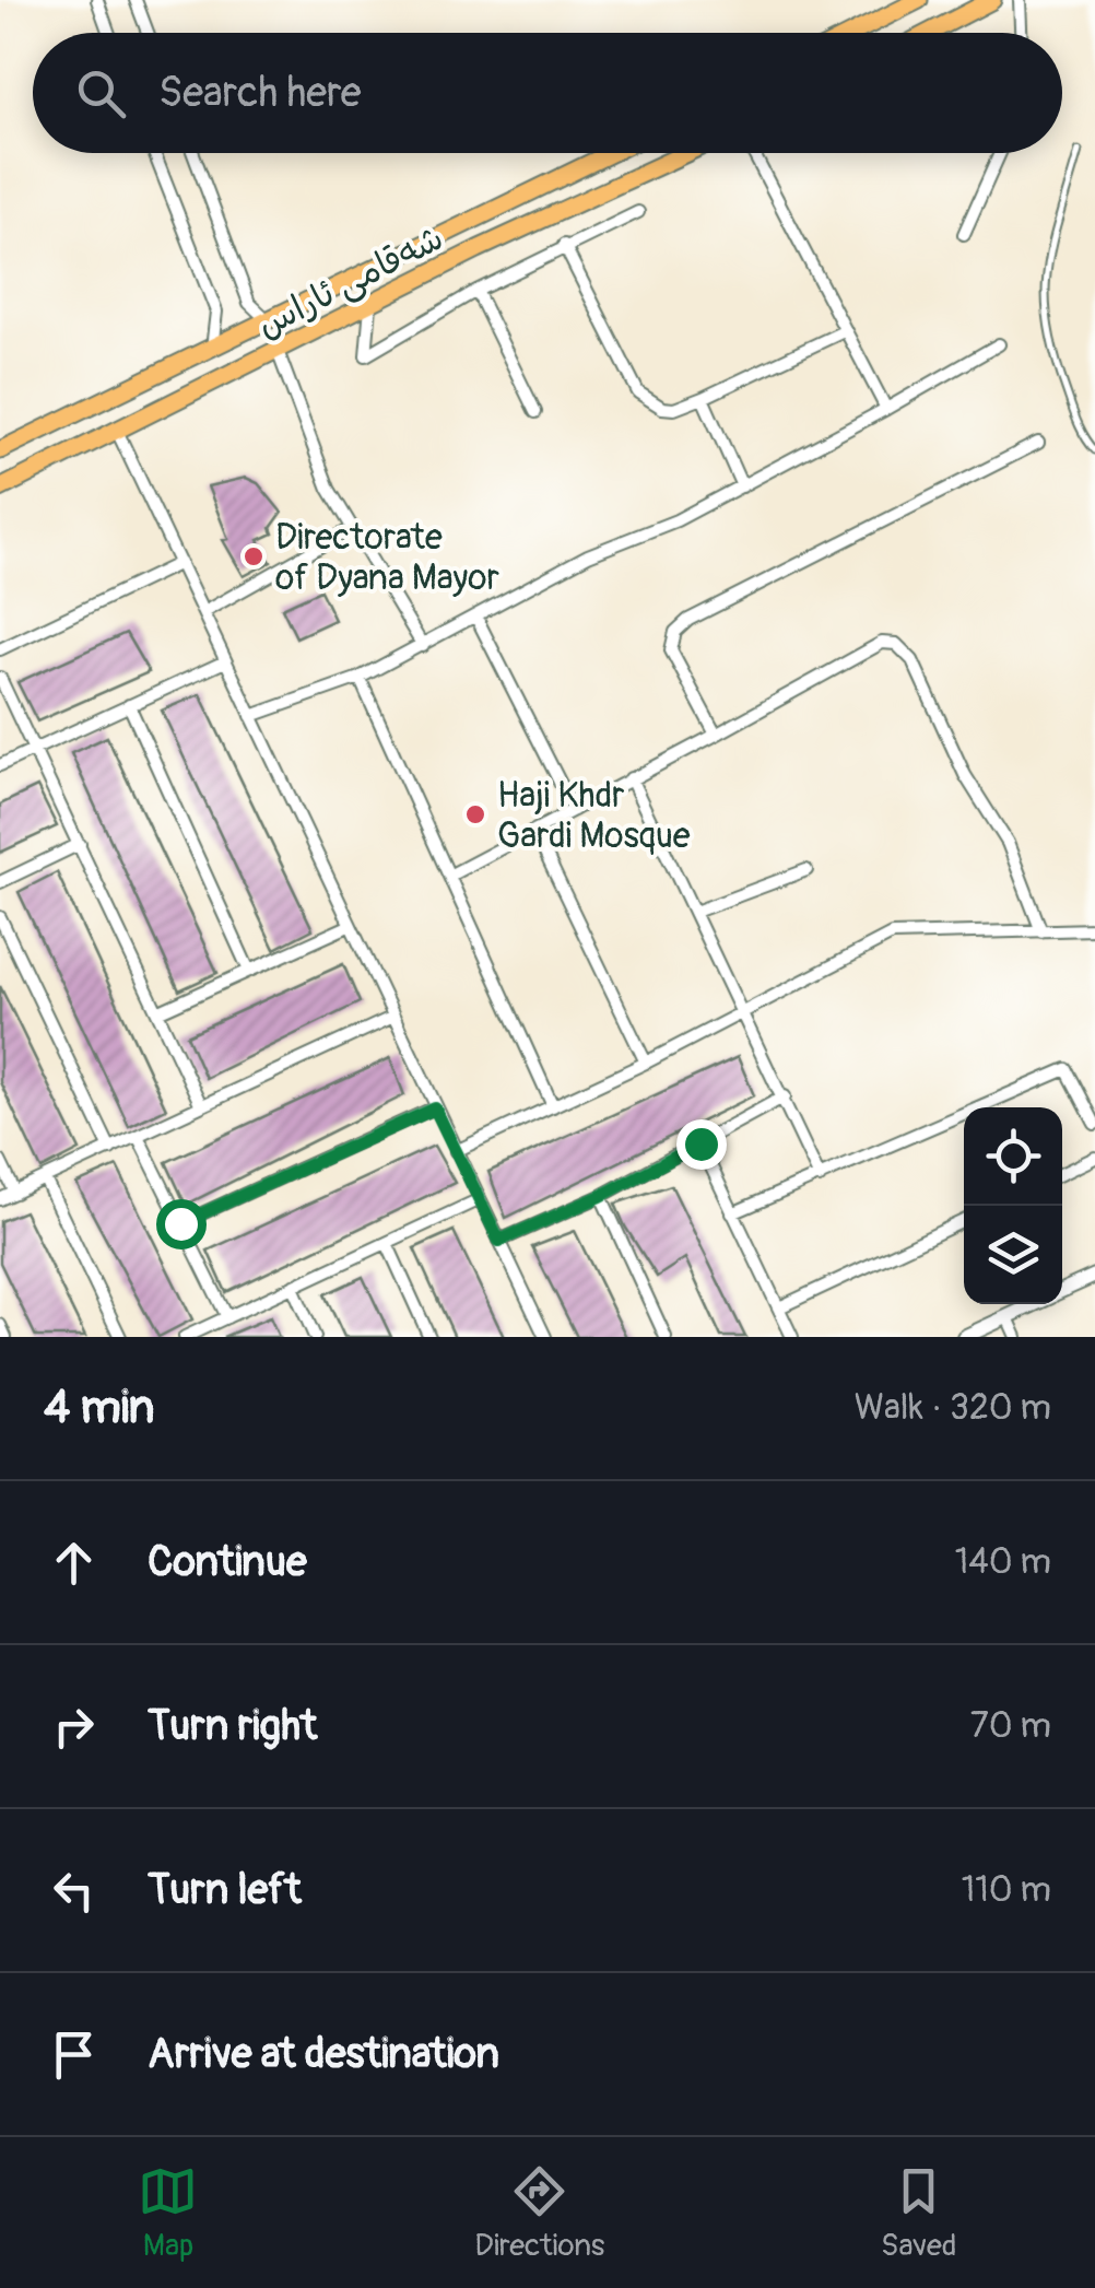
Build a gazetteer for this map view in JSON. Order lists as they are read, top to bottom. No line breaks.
{"streets":{"main road":["شەقامی ئاراس"]},"places":["Directorate of Dyana Mayor","Haji Khdr Gardi Mosque"],"page":{"search":"Search here","heading":["4 min","Walk · 320 m"],"list":[["Continue","140 m"],["Turn right","70 m"],["Turn left","110 m"],"Arrive at destination"],"nav":["Map","Directions","Saved"]}}
